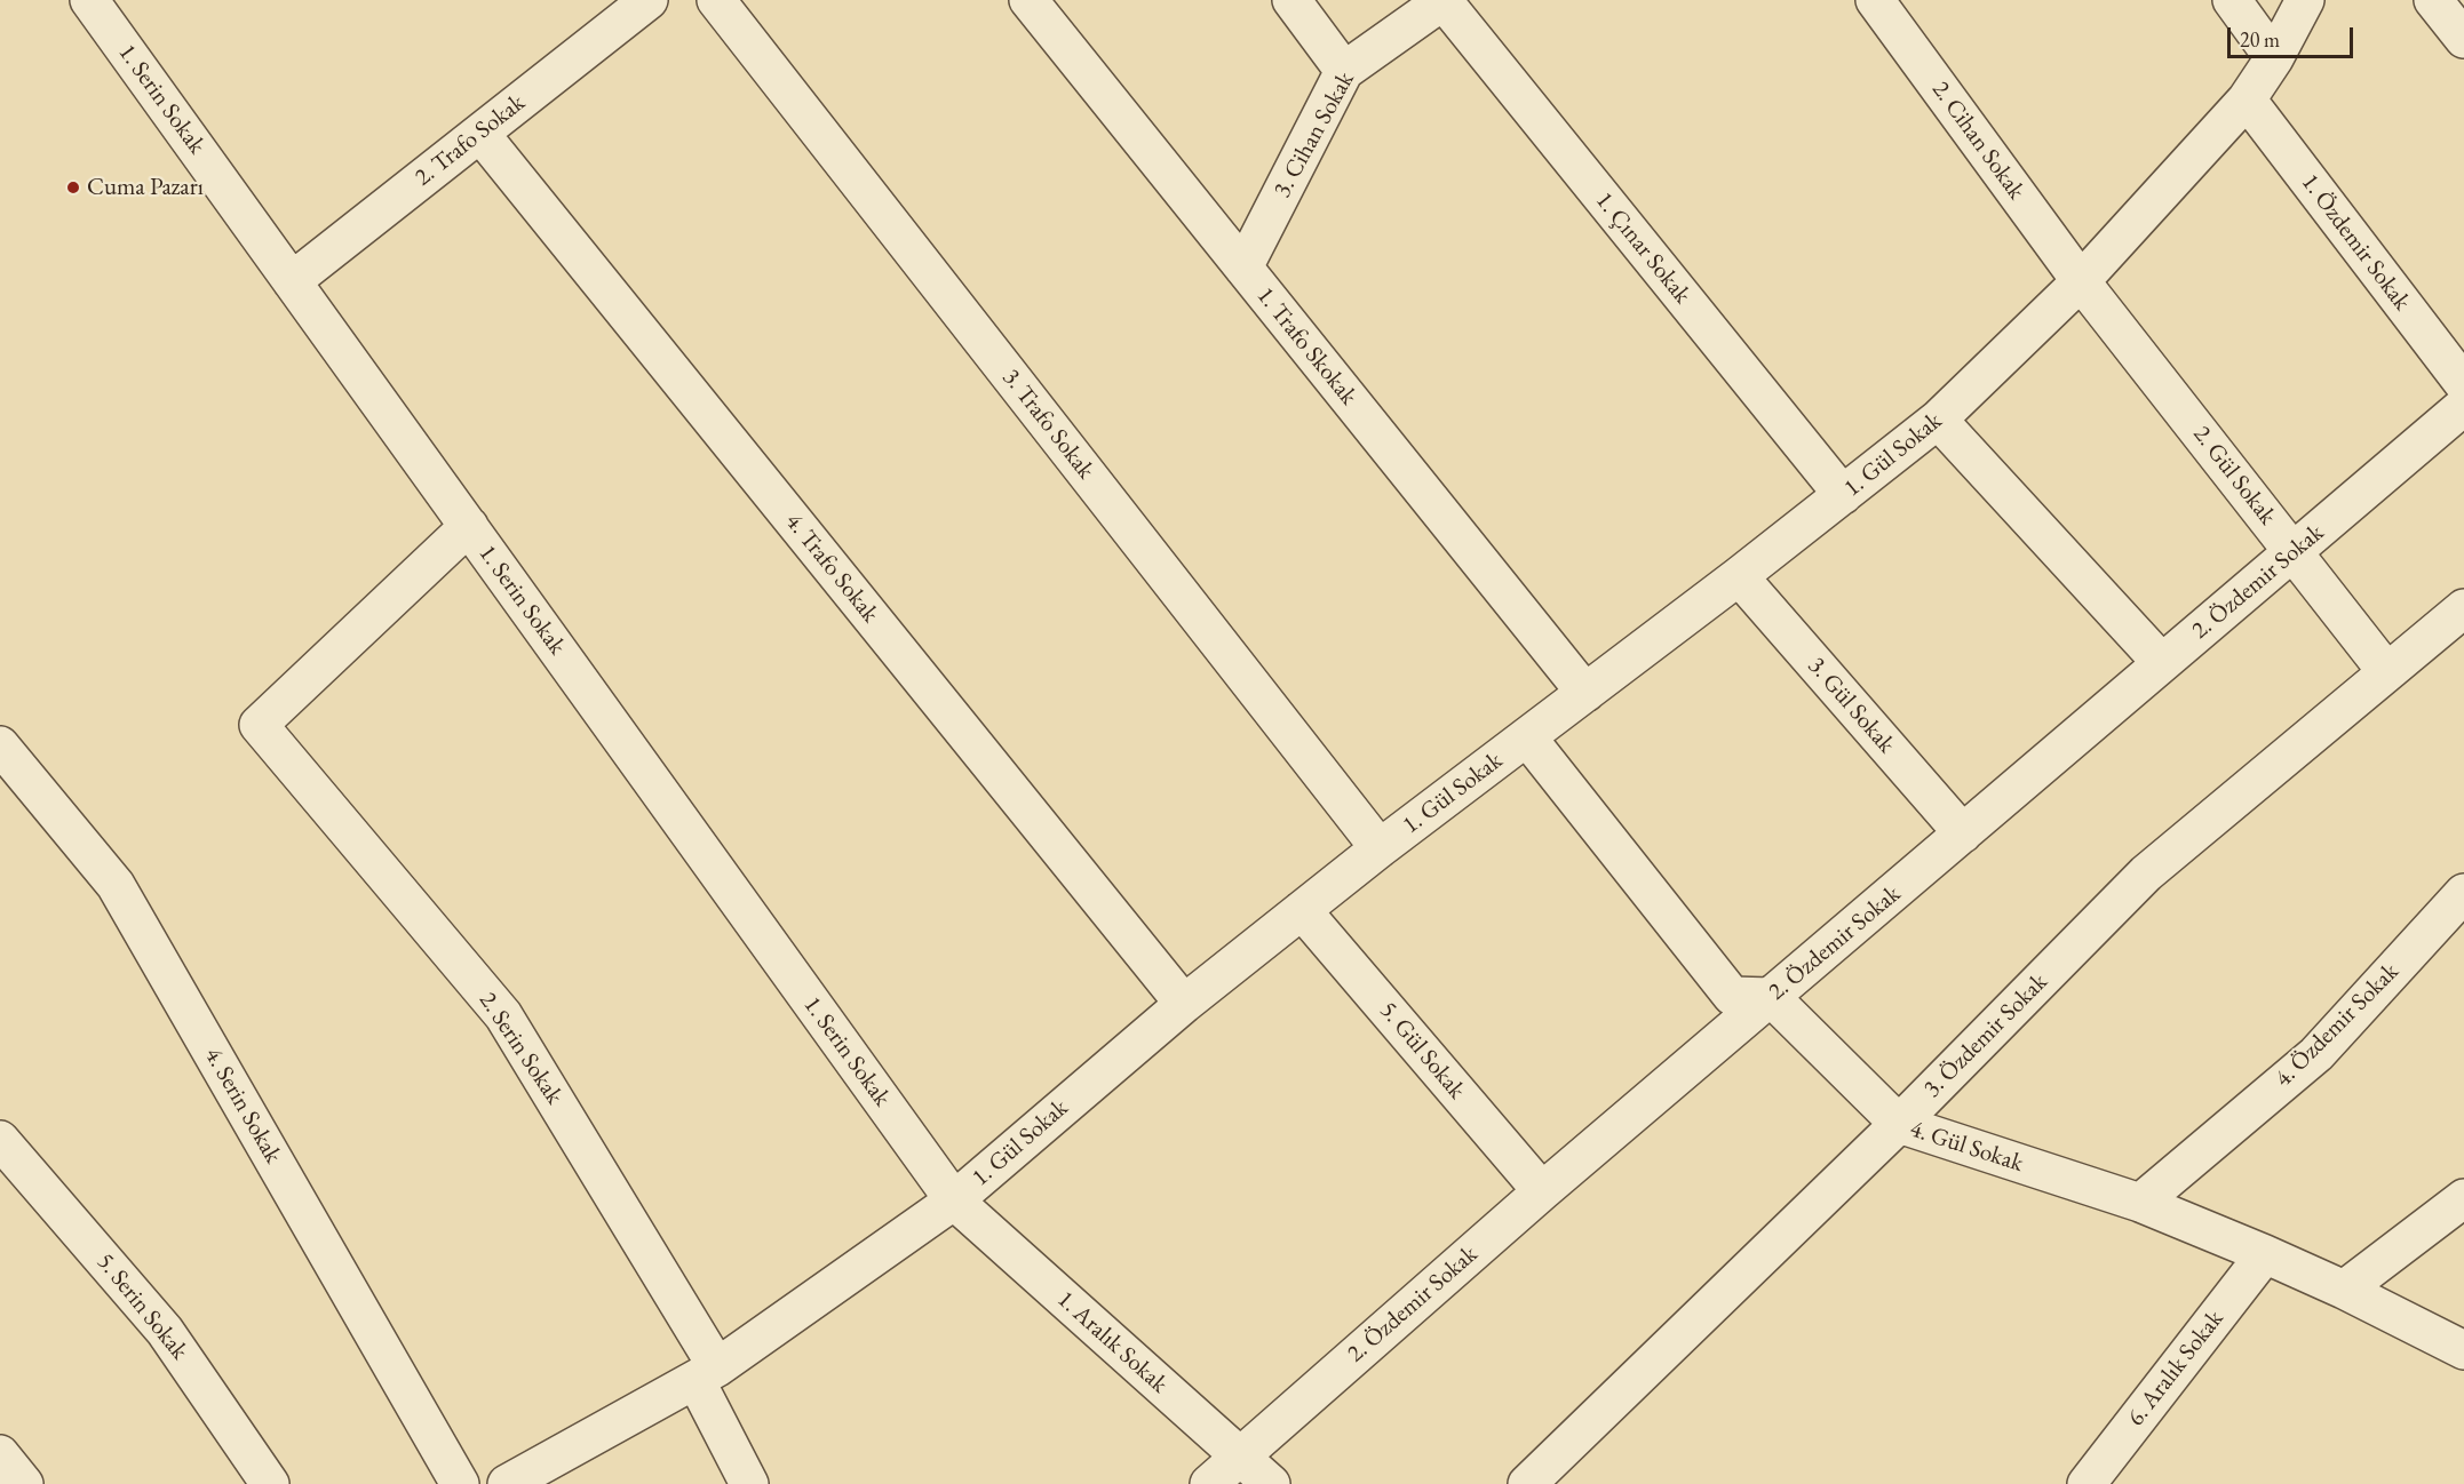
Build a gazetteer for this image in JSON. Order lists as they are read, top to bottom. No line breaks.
{"streets":{"street":["1. Serin Sokak","3. Cihan Sokak","2. Trafo Sokak","2. Cihan Sokak","1. Özdemir Sokak","1. Çınar Sokak","1. Trafo Skokak","3. Trafo Sokak","1. Gül Sokak","2. Gül Sokak","4. Trafo Sokak","2. Özdemir Sokak","3. Gül Sokak","4. Özdemir Sokak","3. Özdemir Sokak","2. Serin Sokak","5. Gül Sokak","4. Serin Sokak","4. Gül Sokak","5. Serin Sokak","1. Aralık Sokak","6. Aralık Sokak"]},"crossings":[["1. Serin Sokak","2. Trafo Sokak"],["1. Serin Sokak","1. Gül Sokak"],["1. Serin Sokak","2. Serin Sokak"],["1. Serin Sokak","1. Aralık Sokak"],["3. Cihan Sokak","1. Çınar Sokak"],["3. Cihan Sokak","1. Trafo Skokak"],["2. Trafo Sokak","4. Trafo Sokak"],["2. Cihan Sokak","1. Gül Sokak"],["2. Cihan Sokak","2. Gül Sokak"],["1. Özdemir Sokak","1. Gül Sokak"],["1. Çınar Sokak","1. Gül Sokak"],["1. Trafo Skokak","1. Gül Sokak"],["3. Trafo Sokak","1. Gül Sokak"],["1. Gül Sokak","2. Gül Sokak"],["1. Gül Sokak","4. Trafo Sokak"],["1. Gül Sokak","3. Gül Sokak"],["1. Gül Sokak","2. Serin Sokak"],["1. Gül Sokak","5. Gül Sokak"],["1. Gül Sokak","1. Aralık Sokak"],["2. Gül Sokak","2. Özdemir Sokak"],["2. Gül Sokak","3. Özdemir Sokak"],["2. Özdemir Sokak","3. Gül Sokak"],["2. Özdemir Sokak","5. Gül Sokak"],["2. Özdemir Sokak","4. Gül Sokak"],["2. Özdemir Sokak","1. Aralık Sokak"],["4. Özdemir Sokak","4. Gül Sokak"],["3. Özdemir Sokak","4. Gül Sokak"],["4. Gül Sokak","6. Aralık Sokak"]],"places":["Cuma Pazarı"],"scale_bar":"20 m"}
